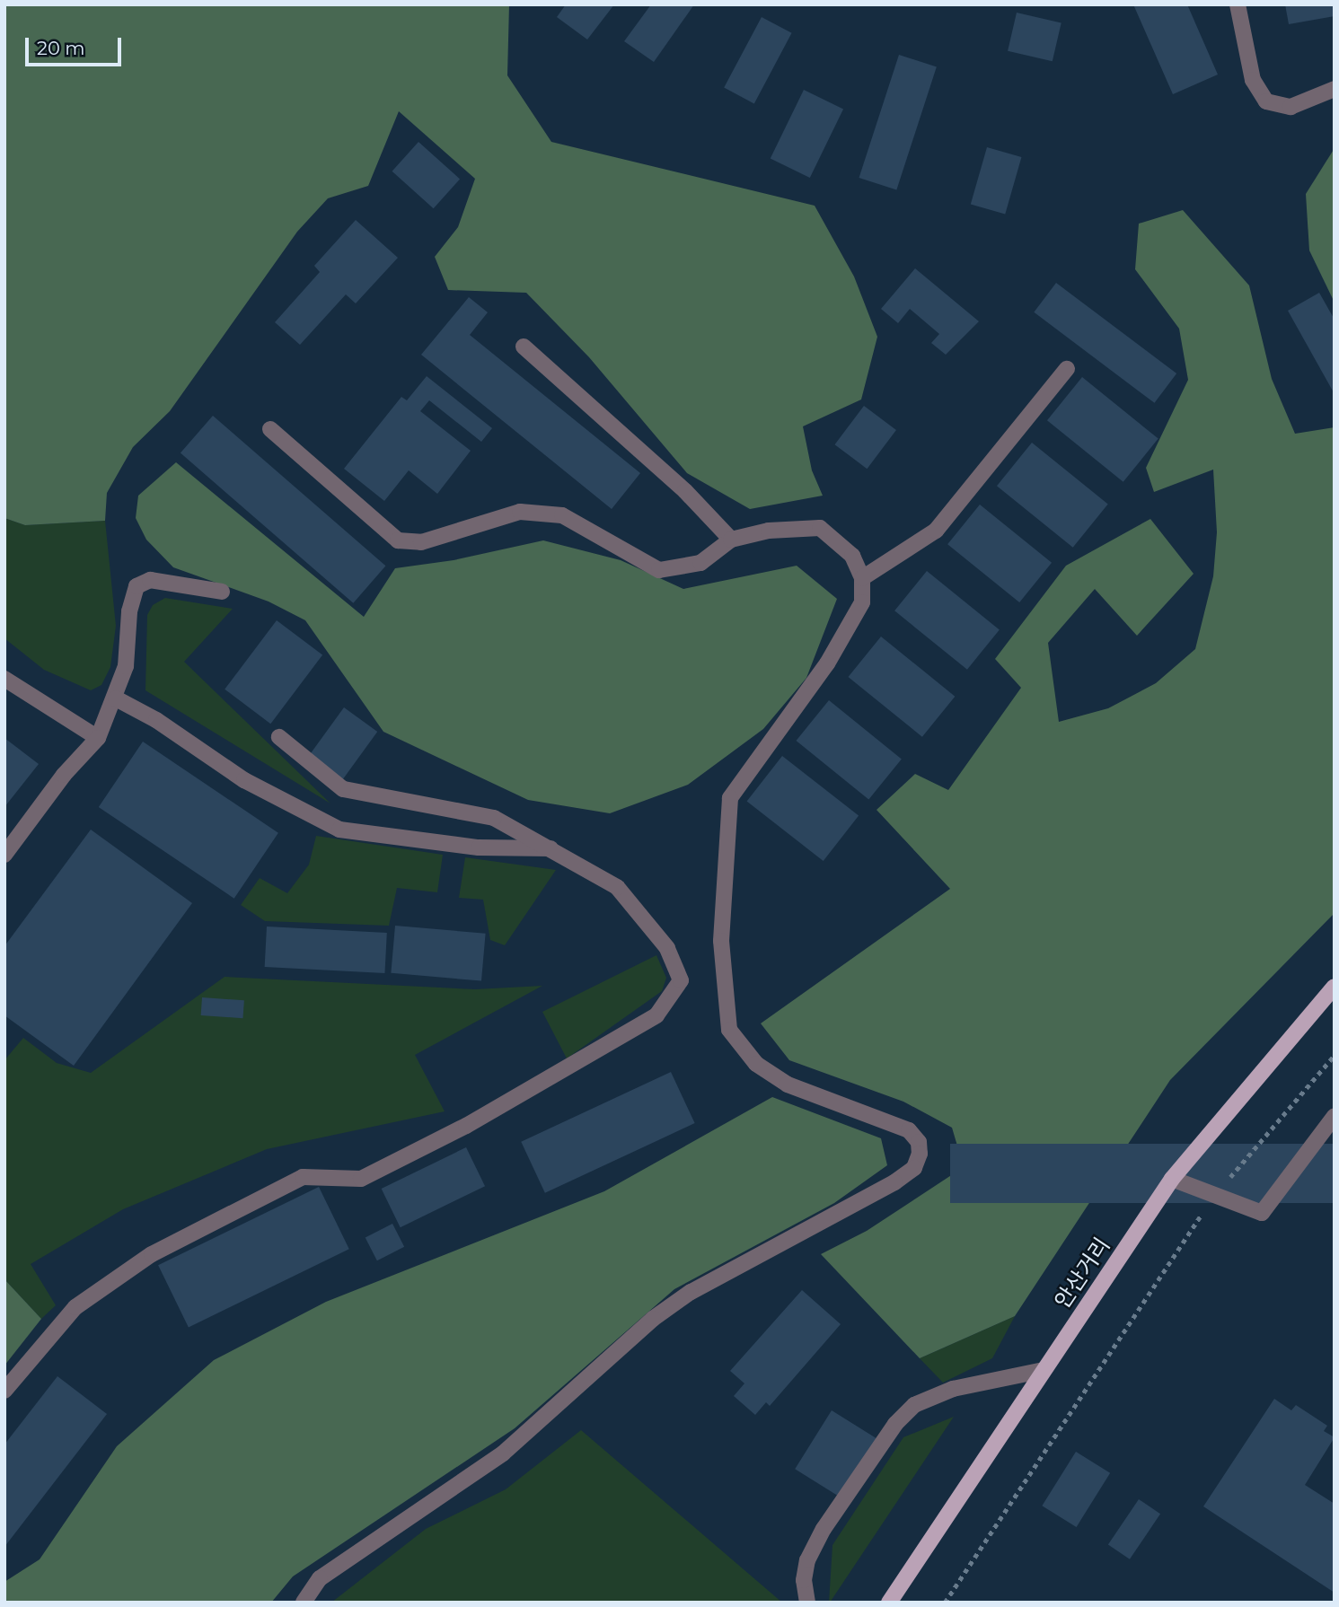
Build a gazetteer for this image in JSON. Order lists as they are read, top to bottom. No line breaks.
{"streets":{"main road":["안산거리"]},"scale_bar":"20 m"}
